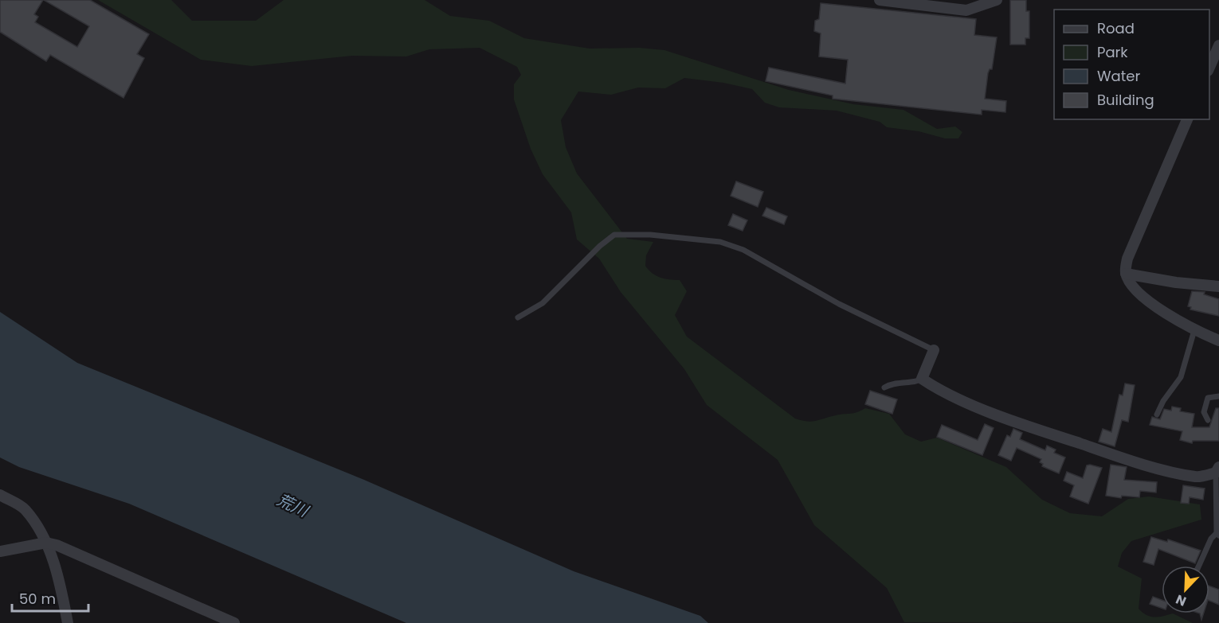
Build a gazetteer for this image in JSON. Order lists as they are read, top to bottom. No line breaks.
{"water":["荒川"],"legend":["Road","Park","Water","Building"],"scale_bar":"50 m","north":"bottom left"}
